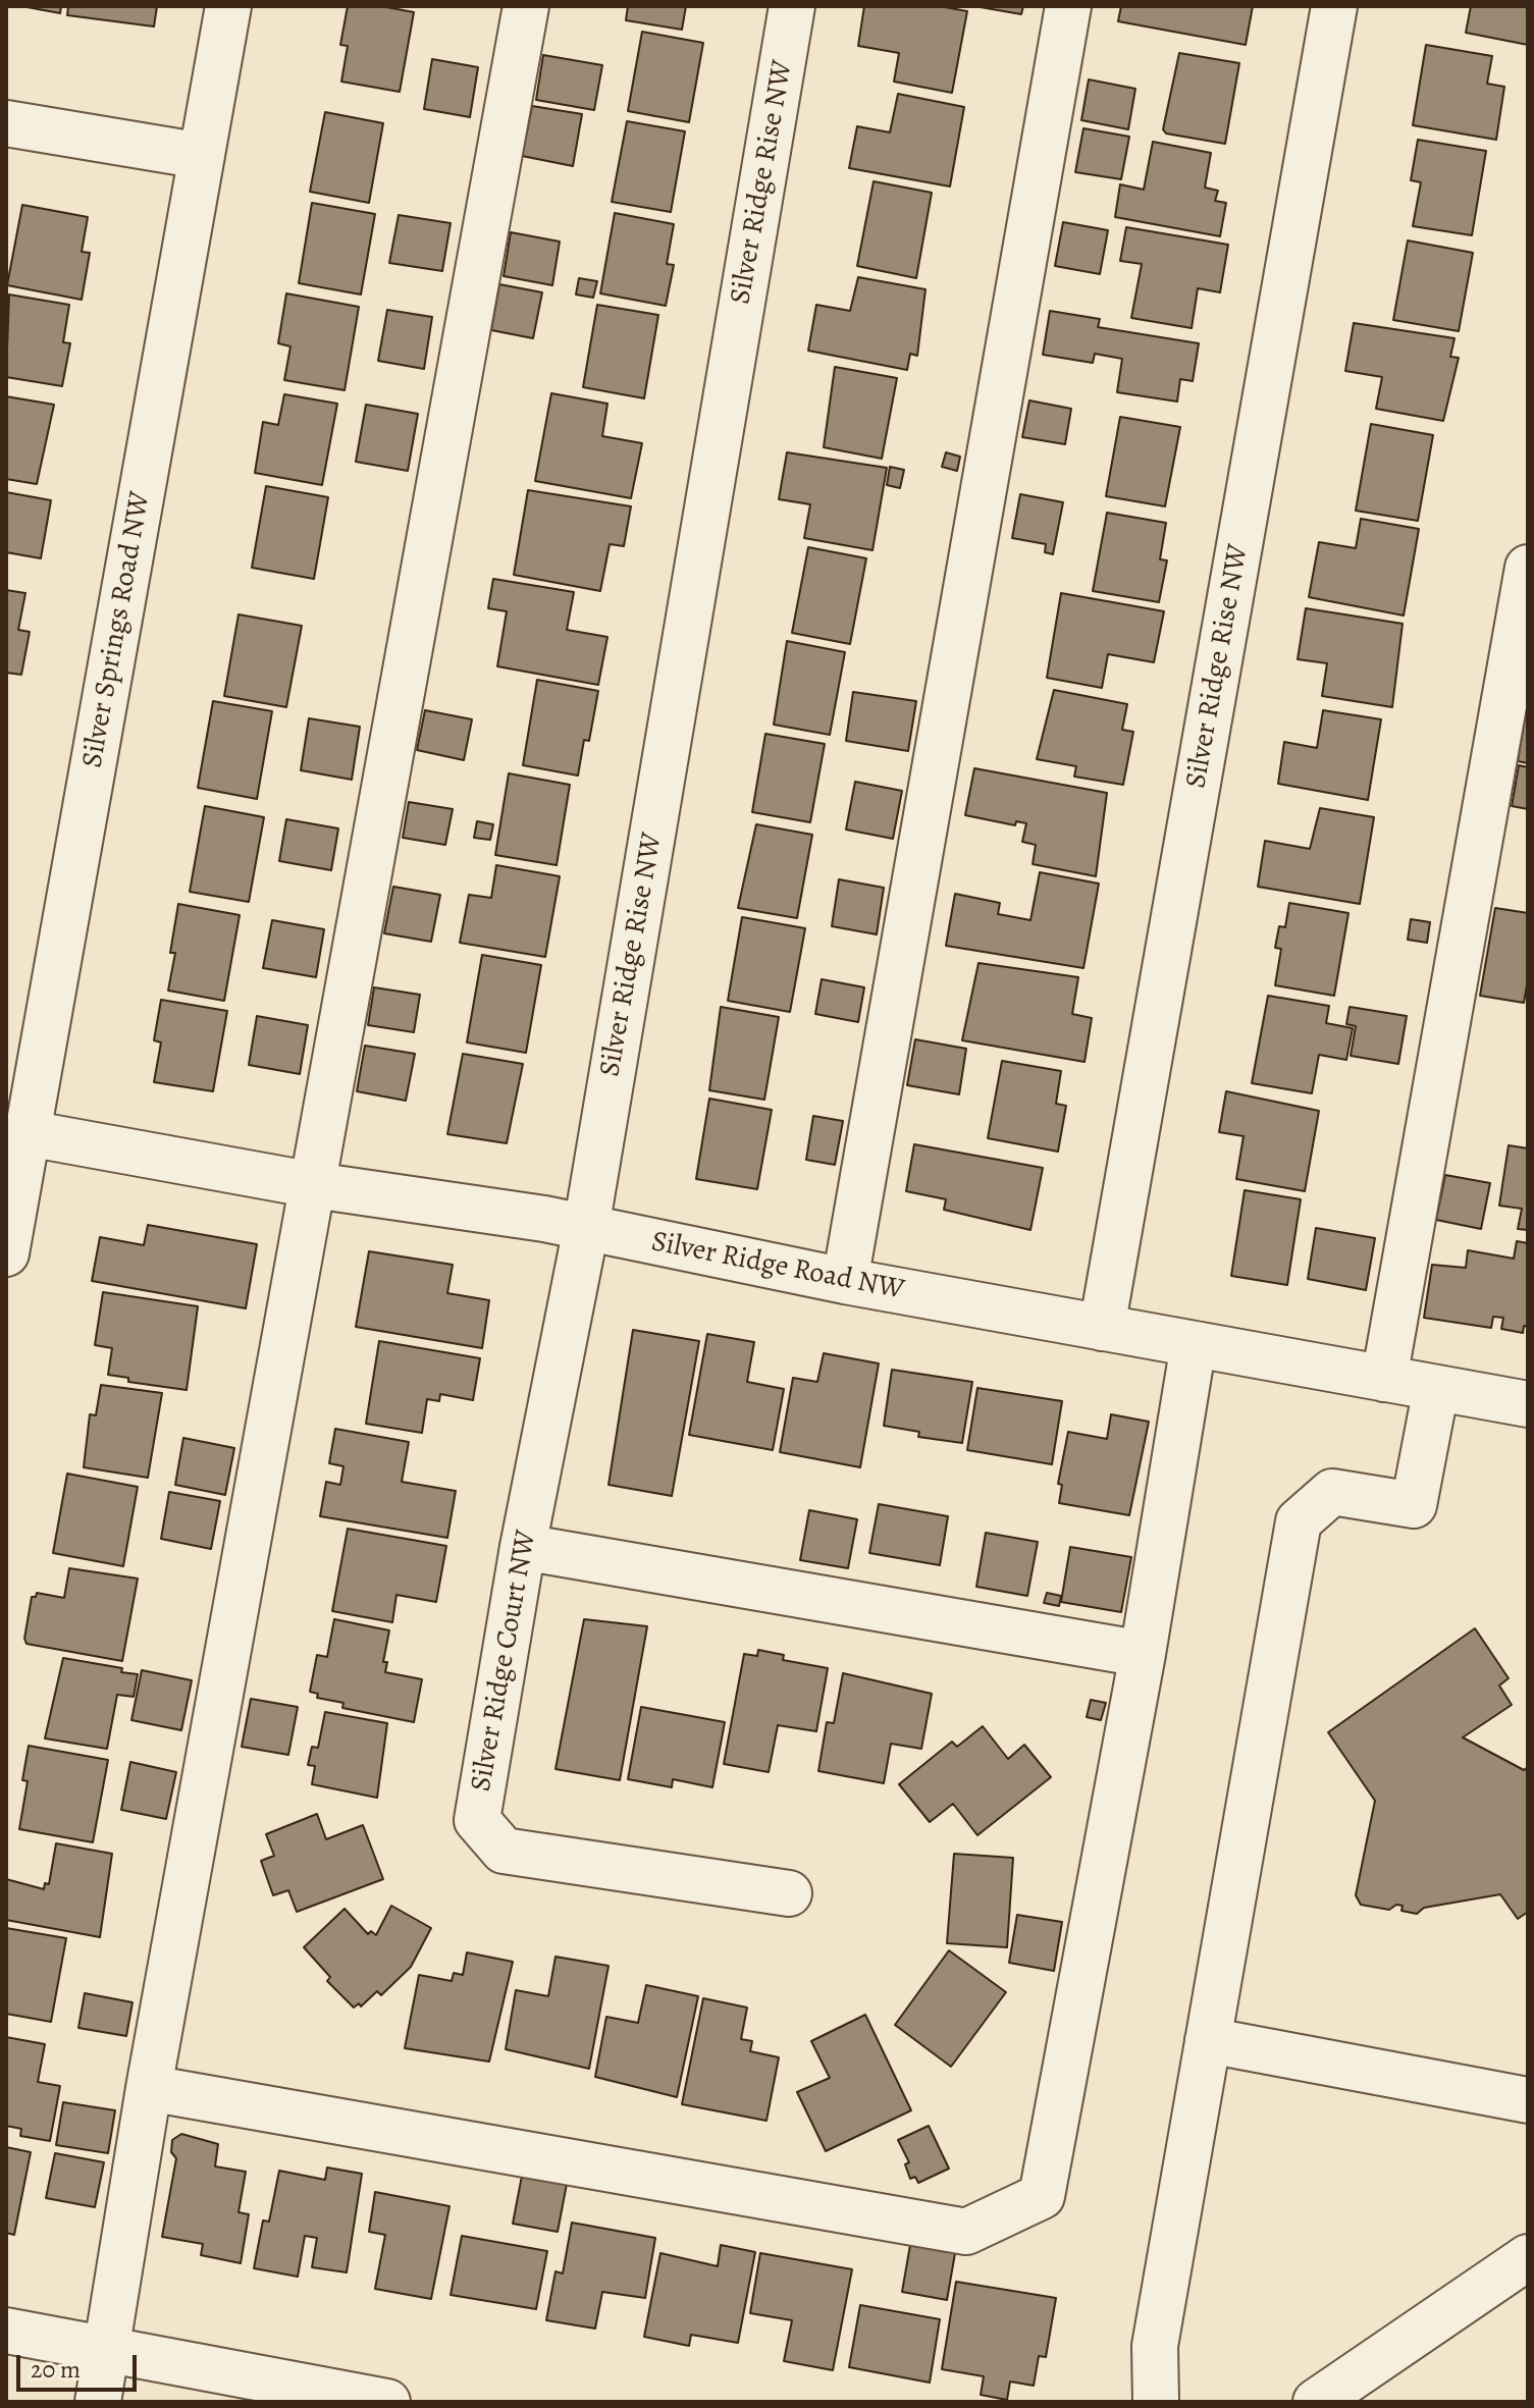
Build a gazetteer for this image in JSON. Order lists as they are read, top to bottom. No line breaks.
{"streets":{"street":["Silver Ridge Rise NW","Silver Springs Road NW","Silver Ridge Road NW","Silver Ridge Court NW"]},"crossings":[["Silver Ridge Rise NW","Silver Ridge Road NW"],["Silver Ridge Rise NW","Silver Ridge Court NW"],["Silver Springs Road NW","Silver Ridge Road NW"],["Silver Ridge Road NW","Silver Ridge Court NW"]],"scale_bar":"20 m"}
